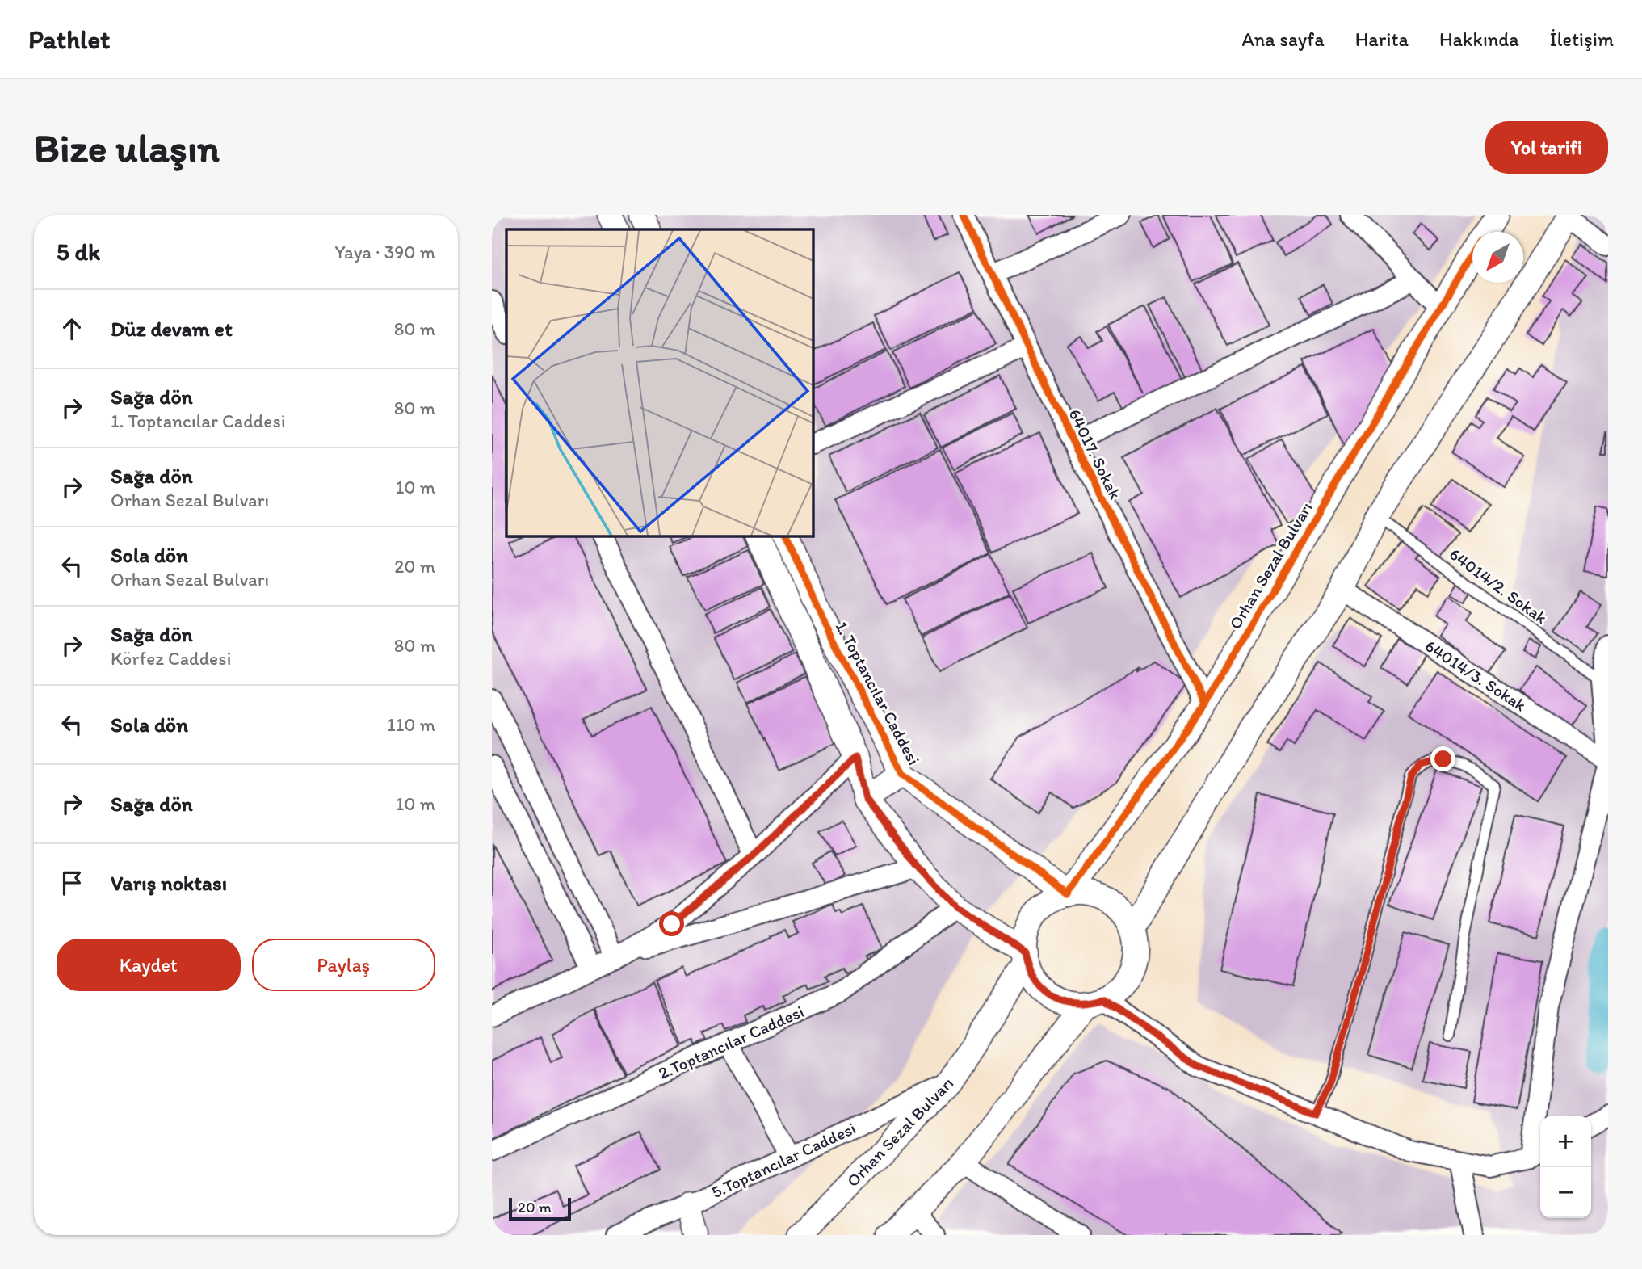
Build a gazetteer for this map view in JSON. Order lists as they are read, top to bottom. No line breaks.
{"streets":{"street":["64017. Sokak","Orhan Sezal Bulvarı","64014/3. Sokak","1. Toptancılar Caddesi","2.Toptancılar Caddesi","5.Toptancılar Caddesi"],"lane":["64014/2. Sokak"]},"crossings":[["64017. Sokak","Orhan Sezal Bulvarı"],["Orhan Sezal Bulvarı","1. Toptancılar Caddesi"],["Orhan Sezal Bulvarı","5.Toptancılar Caddesi"]],"scale_bar":"20 m","north":"bottom left","page":{"header":"Pathlet","nav":["Ana sayfa","Harita","Hakkında","İletişim"],"buttons":["Yol tarifi",["Kaydet","Paylaş"]],"title":"Bize ulaşın","heading":["5 dk","Yaya · 390 m"],"list":[["Düz devam et","80 m"],["Sağa dön","1. Toptancılar Caddesi","80 m"],["Sağa dön","Orhan Sezal Bulvarı","10 m"],["Sola dön","Orhan Sezal Bulvarı","20 m"],["Sağa dön","Körfez Caddesi","80 m"],["Sola dön","110 m"],["Sağa dön","10 m"],"Varış noktası"],"map_buttons":["+","−"],"scale":"20 m"}}
